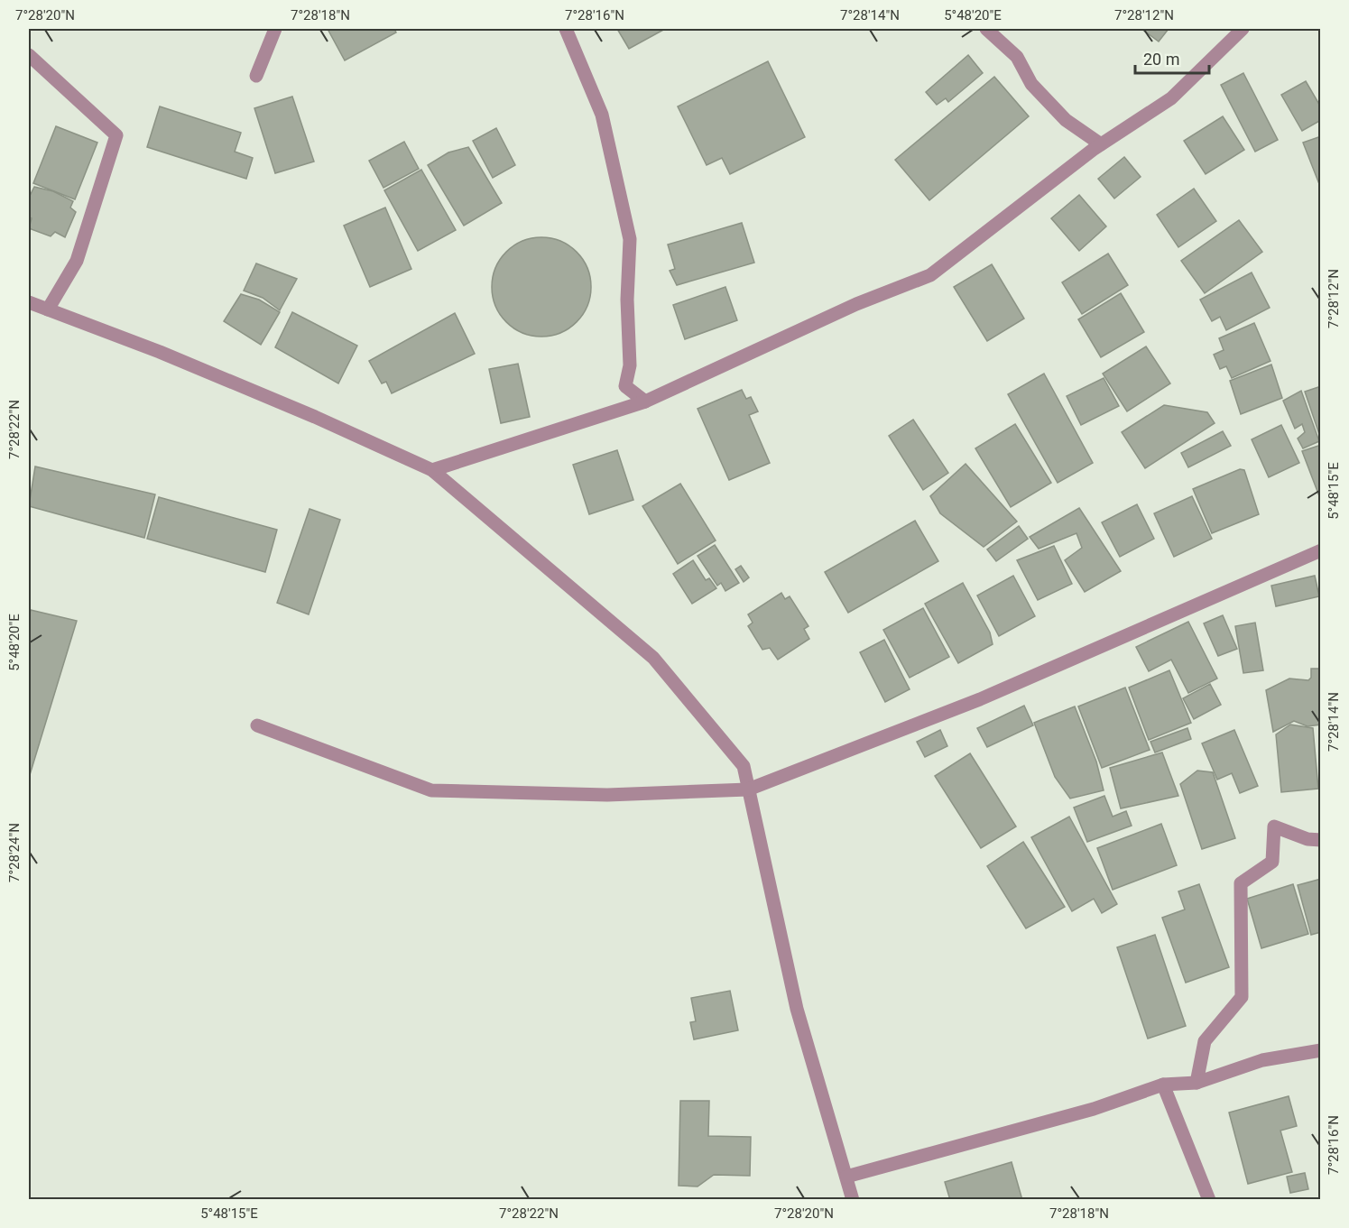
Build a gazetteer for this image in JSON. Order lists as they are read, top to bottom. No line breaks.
{"scale_bar":"20 m","coordinates":["7°28'20\"N","7°28'18\"N","7°28'16\"N","7°28'14\"N","5°48'20\"E","7°28'12\"N","7°28'22\"N","5°48'15\"E","7°28'24\"N"]}
